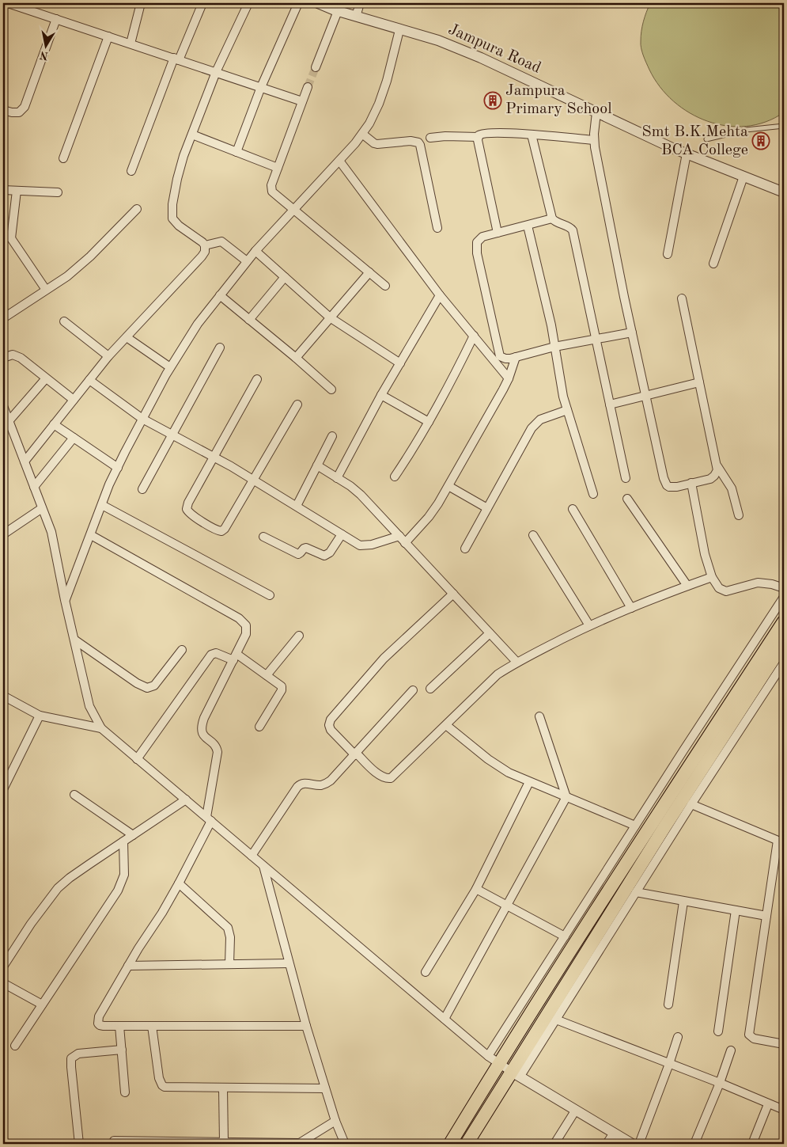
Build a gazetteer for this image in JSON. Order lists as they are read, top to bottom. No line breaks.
{"streets":{"street":["Jampura Road"]},"places":{"building":["Jampura Primary School","Smt B.K.Mehta BCA College"]},"north":"bottom"}
